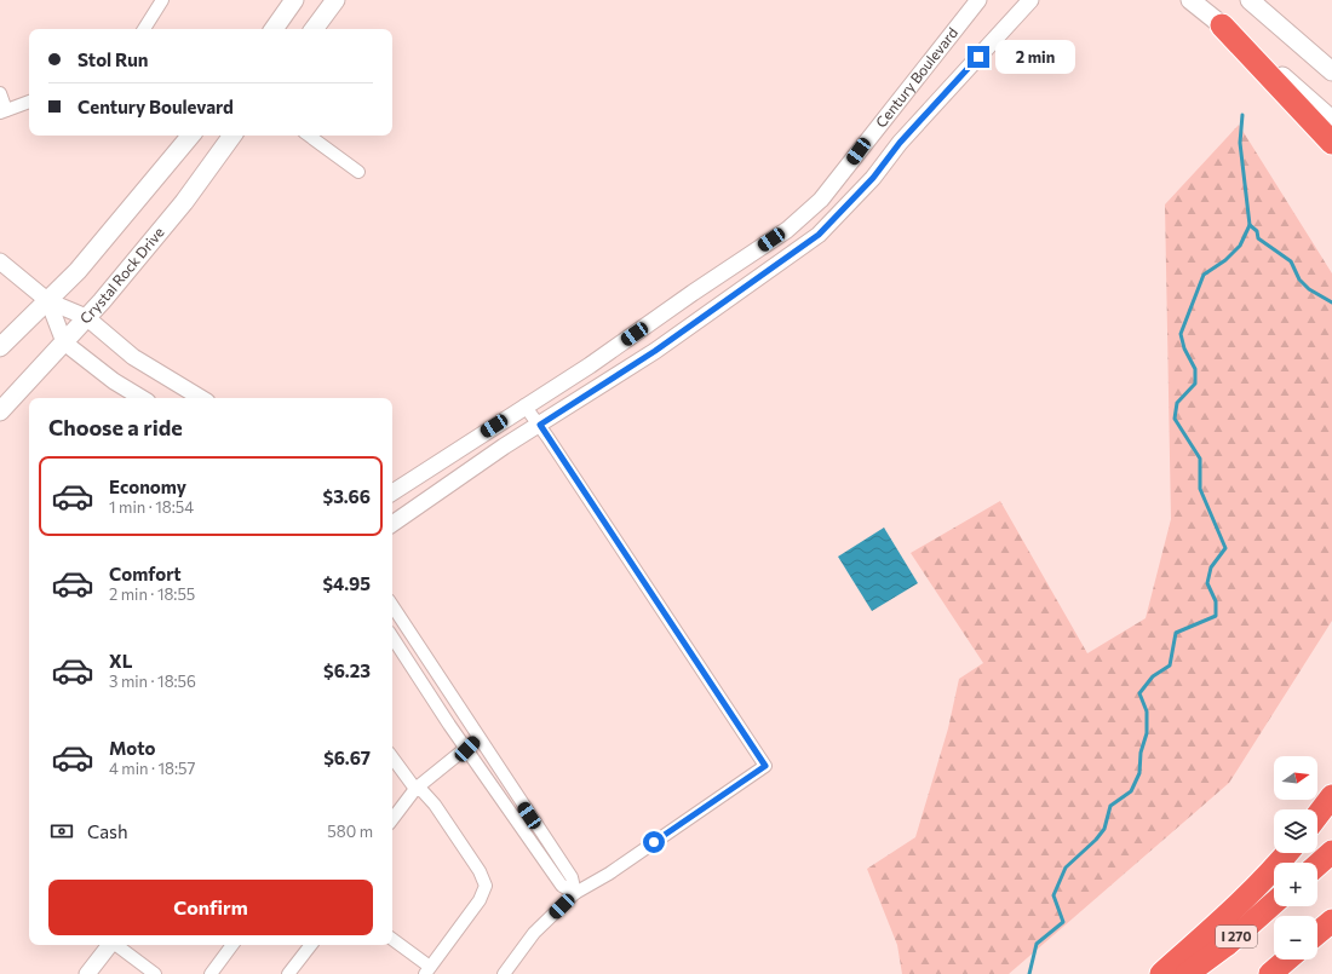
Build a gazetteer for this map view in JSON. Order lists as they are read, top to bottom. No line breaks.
{"streets":{"highway":["I 270"],"main road":["Crystal Rock Drive"],"street":["Century Boulevard"]},"north":"right","page":{"banner":["Stol Run","Century Boulevard"],"bubble":"2 min","heading":"Choose a ride","list":[{"name":"Economy","note":"1 min · 18:54","value":"$3.66"},{"name":"Comfort","note":"2 min · 18:55","value":"$4.95"},{"name":"XL","note":"3 min · 18:56","value":"$6.23"},{"name":"Moto","note":"4 min · 18:57","value":"$6.67"}],"map_buttons":["+","−"],"pay":["Cash","580 m"],"buttons":"Confirm"}}
